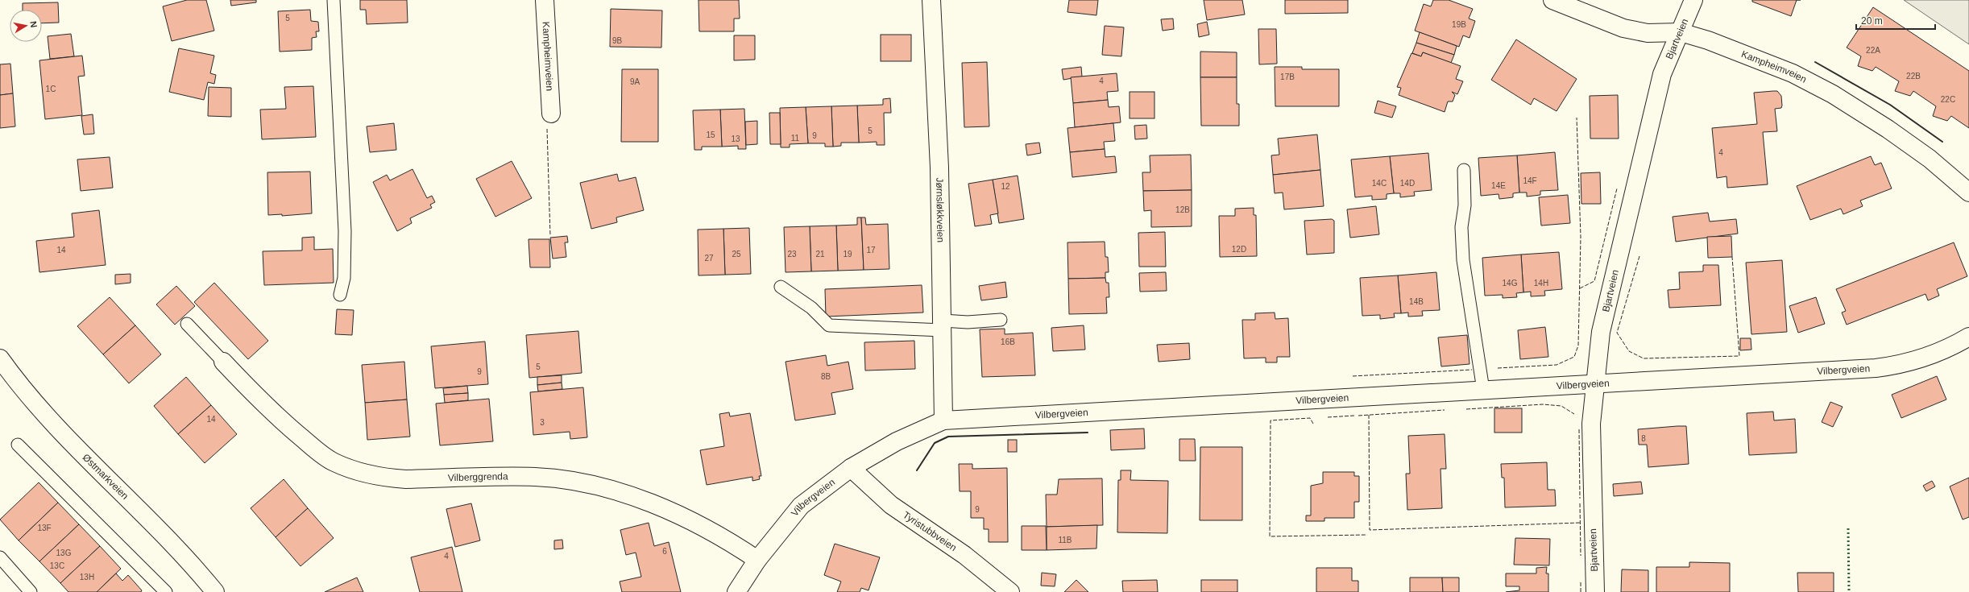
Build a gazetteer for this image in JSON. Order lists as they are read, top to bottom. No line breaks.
{"streets":{"street":["Bjartveien","Kampheimveien","Jørnsløkkveien","Vilbergveien","Østmarkveien","Vilberggrenda","Tyristubbveien"]},"crossings":[["Bjartveien","Kampheimveien"],["Bjartveien","Vilbergveien"],["Jørnsløkkveien","Vilbergveien"],["Vilbergveien","Vilberggrenda"],["Vilbergveien","Tyristubbveien"]],"house_numbers":["5","19B","9B","22A","22B","17B","4","9A","1C","22C","5","15","9","11","13","4","14F","14C","14D","14E","12","12B","12D","14","17","25","23","21","19","27","14G","14H","14B","16B","5","9","8B","14","3","8","9","13F","11B","6","13G","4","13C","13H"],"scale_bar":"20 m","north":"right"}
